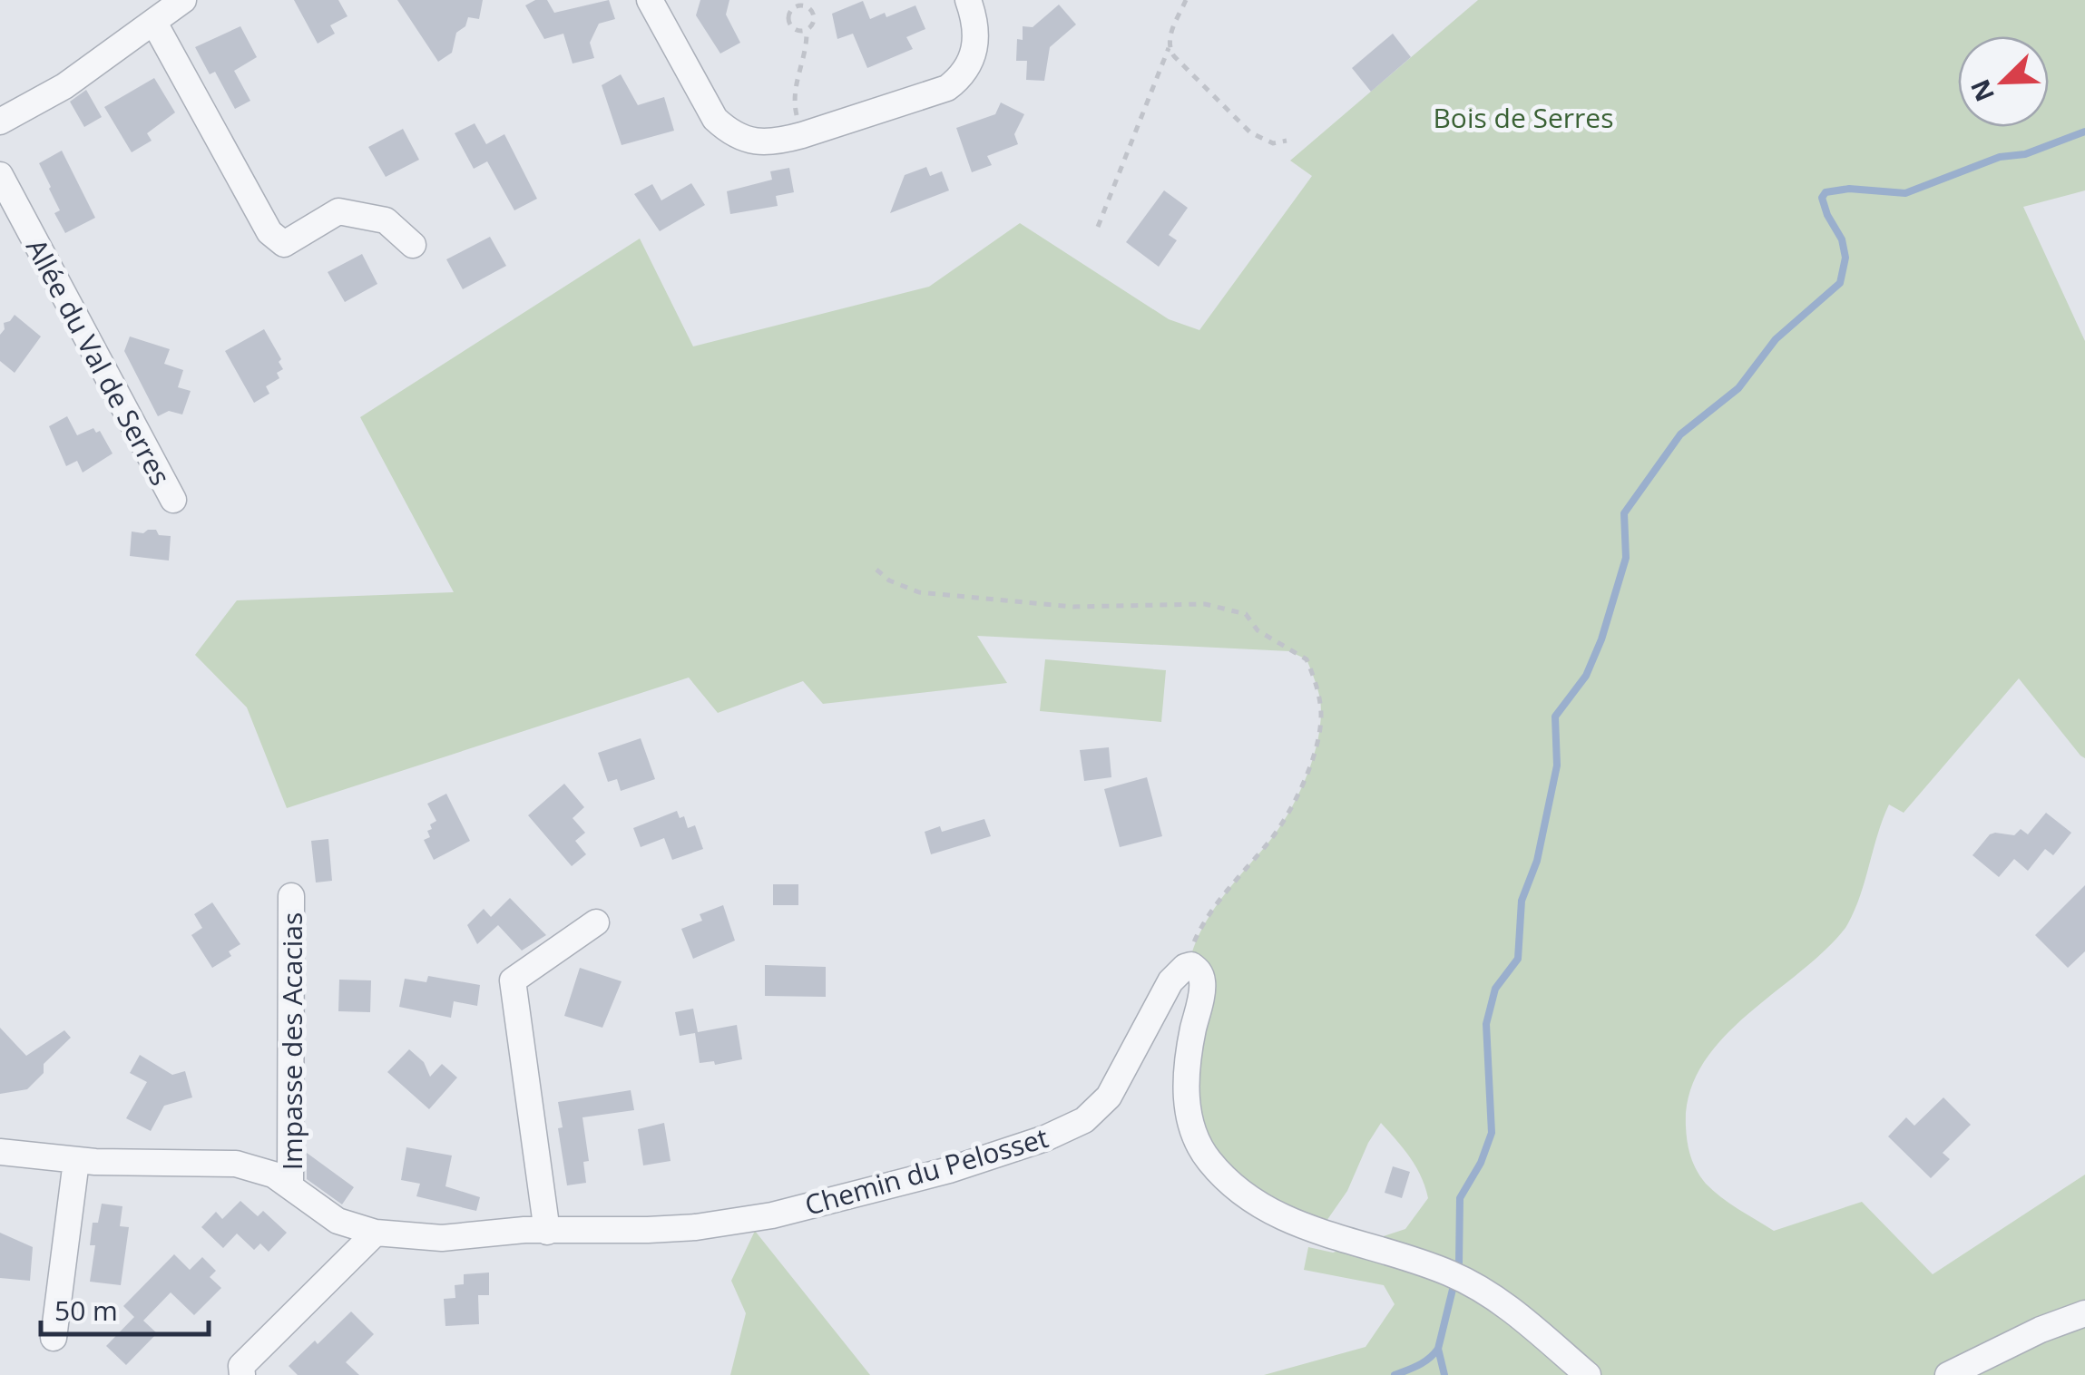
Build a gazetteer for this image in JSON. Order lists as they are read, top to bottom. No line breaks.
{"streets":{"street":["Allée du Val de Serres","Impasse des Acacias","Chemin du Pelosset"]},"crossings":[["Impasse des Acacias","Chemin du Pelosset"]],"parks":["Bois de Serres"],"scale_bar":"50 m","north":"bottom left"}
